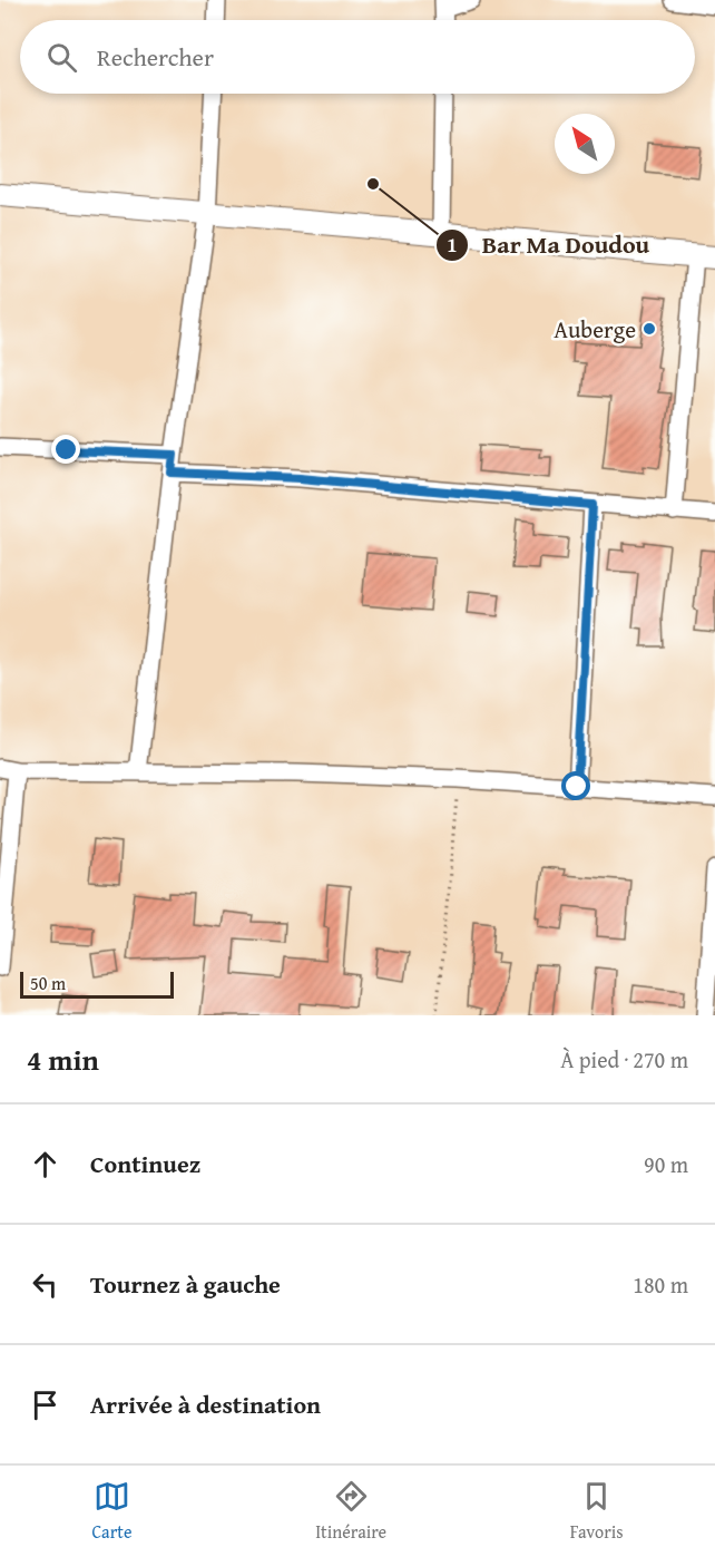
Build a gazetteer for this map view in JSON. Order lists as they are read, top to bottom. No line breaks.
{"places":["Bar Ma Doudou","Auberge"],"scale_bar":"50 m","north":"top left","page":{"search":"Rechercher","scale":"50 m","heading":["4 min","À pied · 270 m"],"list":[["Continuez","90 m"],["Tournez à gauche","180 m"],"Arrivée à destination"],"nav":["Carte","Itinéraire","Favoris"]}}
